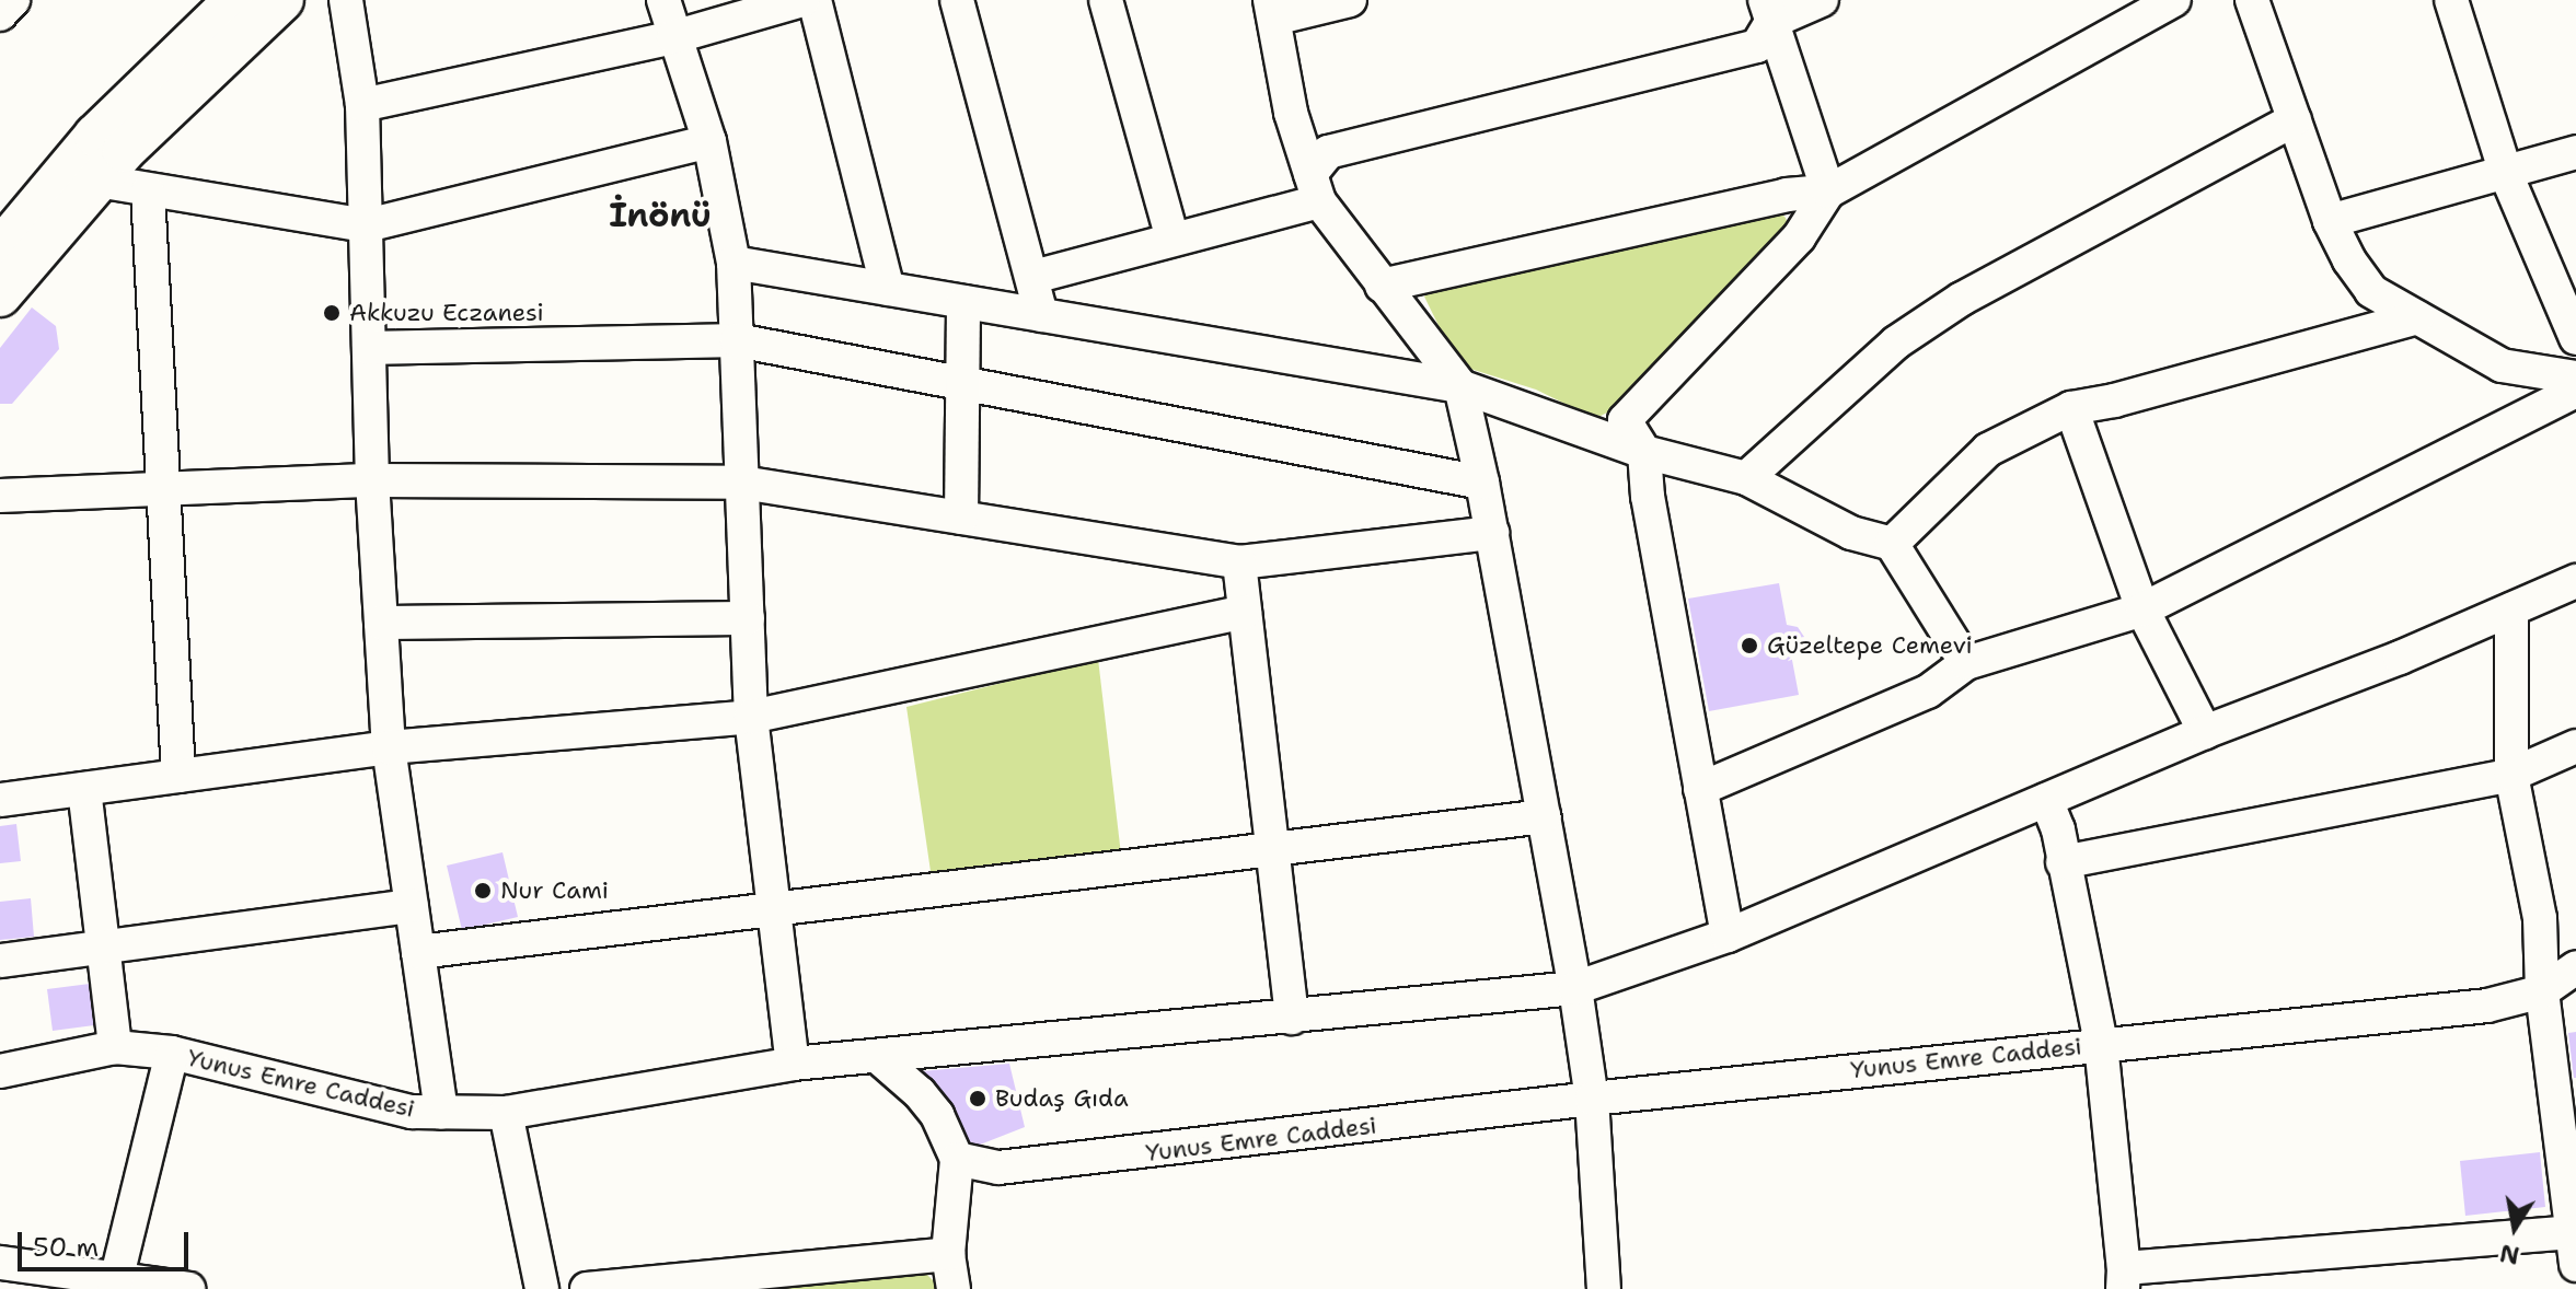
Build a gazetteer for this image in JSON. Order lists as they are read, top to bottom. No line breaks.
{"streets":{"street":["Yunus Emre Caddesi"]},"districts":["İnönü"],"places":["Akkuzu Eczanesi","Güzeltepe Cemevi","Nur Cami","Budaş Gıda"],"scale_bar":"50 m","north":"bottom"}
